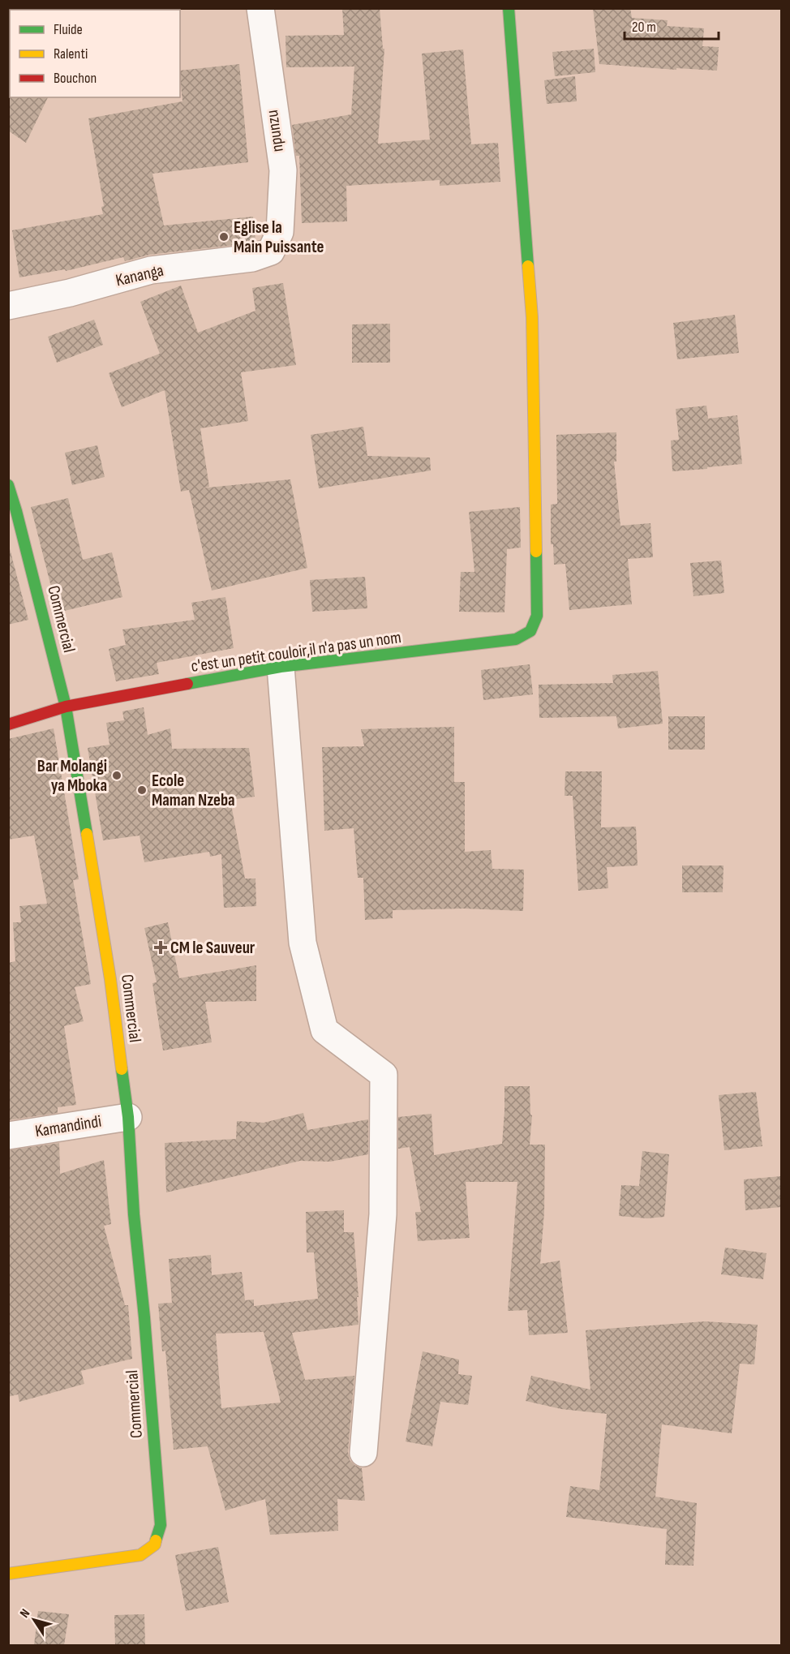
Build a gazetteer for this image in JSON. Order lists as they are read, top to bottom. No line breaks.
{"streets":{"street":["nzundu","Kananga","Commercial","c'est un petit couloir,il n'a pas un nom","Kamandindi"]},"crossings":[["nzundu","Kananga"],["Commercial","c'est un petit couloir,il n'a pas un nom"],["Commercial","Kamandindi"]],"places":{"other":["Eglise la Main Puissante","Bar Molangi ya Mboka","Ecole Maman Nzeba"],"health":["CM le Sauveur"]},"legend":["Fluide","Ralenti","Bouchon"],"scale_bar":"20 m","north":"top left"}
